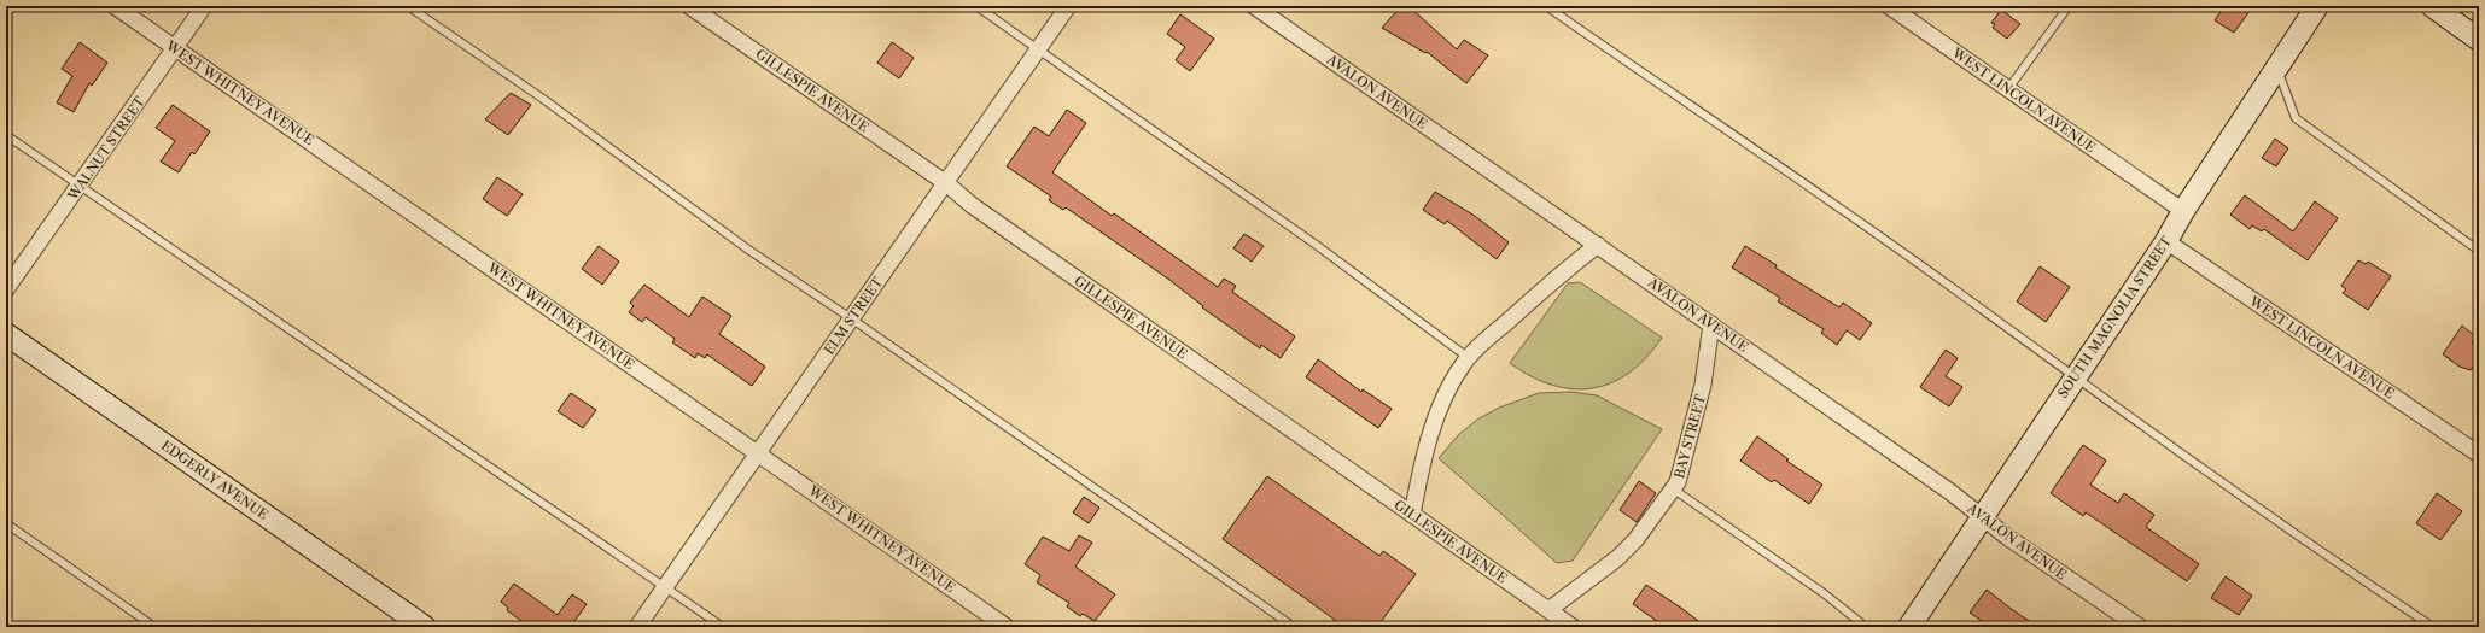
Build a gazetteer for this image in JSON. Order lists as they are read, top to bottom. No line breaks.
{"streets":{"street":["GILLESPIE AVENUE","AVALON AVENUE","WEST WHITNEY AVENUE","WEST LINCOLN AVENUE","WALNUT STREET","ELM STREET","SOUTH MAGNOLIA STREET","BAY STREET","EDGERLY AVENUE"]},"crossings":[["GILLESPIE AVENUE","ELM STREET"],["GILLESPIE AVENUE","BAY STREET"],["AVALON AVENUE","SOUTH MAGNOLIA STREET"],["AVALON AVENUE","BAY STREET"],["WEST WHITNEY AVENUE","WALNUT STREET"],["WEST WHITNEY AVENUE","ELM STREET"],["WEST LINCOLN AVENUE","SOUTH MAGNOLIA STREET"]]}
